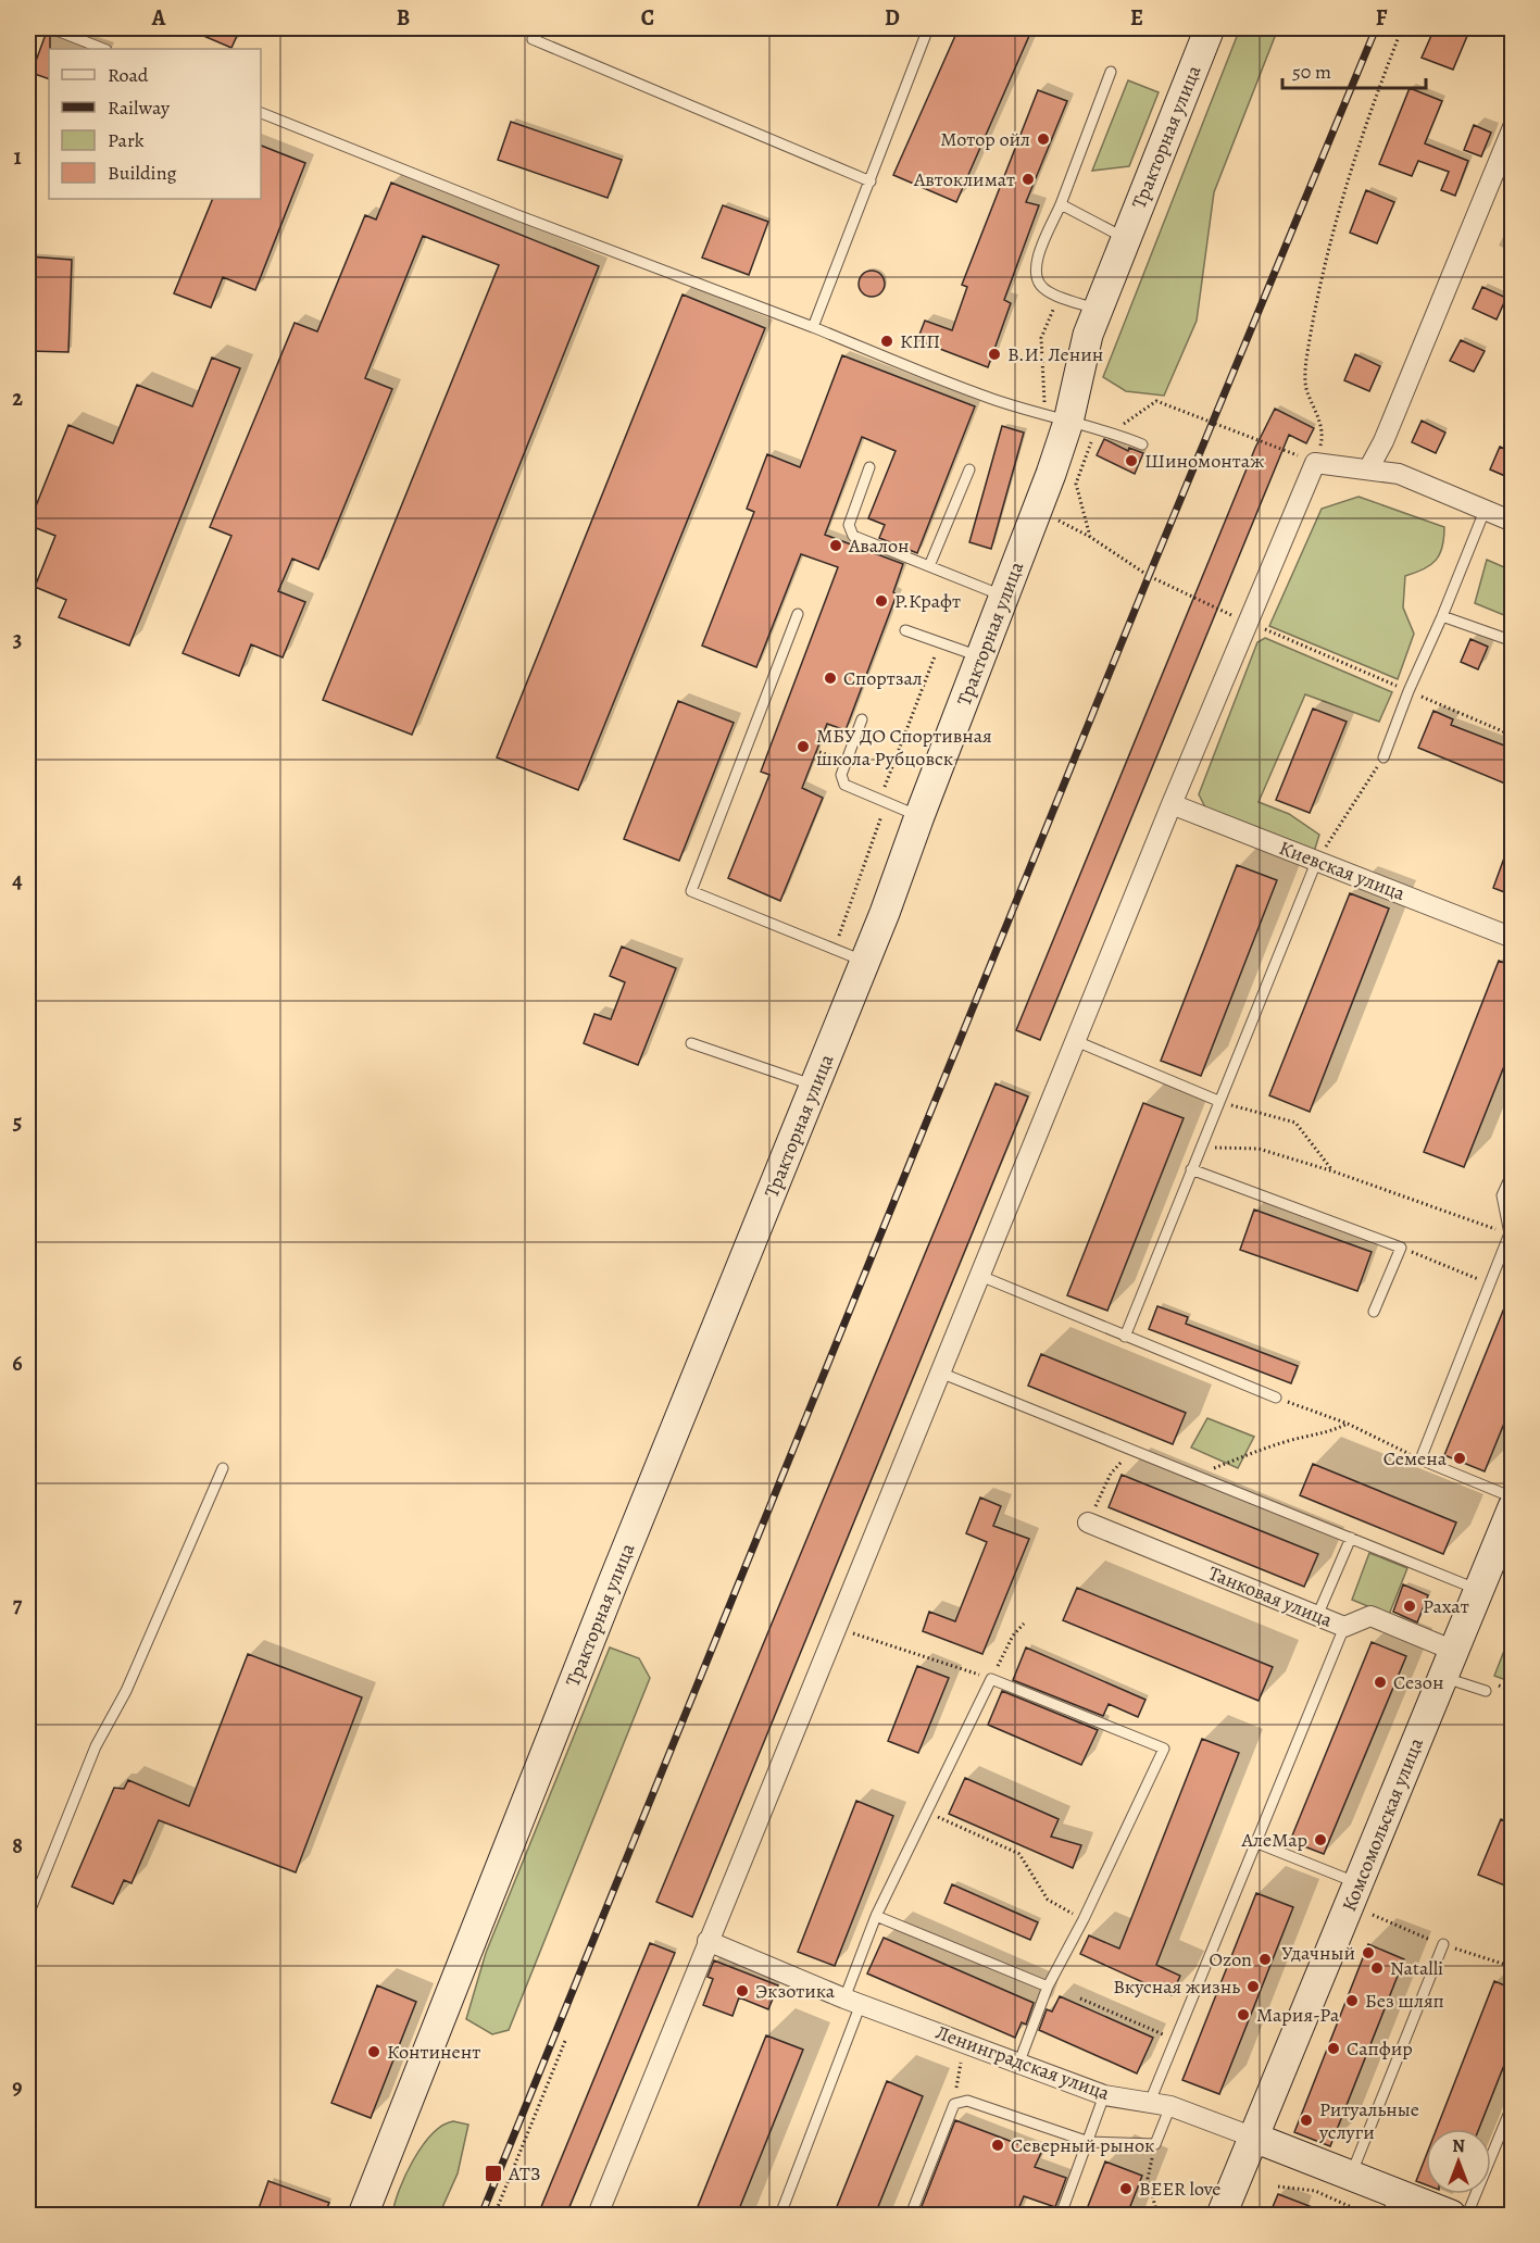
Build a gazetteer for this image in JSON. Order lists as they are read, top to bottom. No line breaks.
{"streets":{"street":["Тракторная улица","Киевская улица","Танковая улица","Комсомольская улица","Ленинградская улица"]},"crossings":[["Танковая улица","Комсомольская улица"],["Комсомольская улица","Ленинградская улица"]],"places":{"other":["Мотор ойл","Автоклимат","КПП","В.И. Ленин","Шиномонтаж","Авалон","Р.Крафт","Спортзал","МБУ ДО Спортивная школа Рубцовск","Семена","Рахат","Сезон","АлеМар","Удачный","Ozon","Natalli","Вкусная жизнь","Экзотика","Без шляп","Мария-Ра","Сапфир","Континент","Ритуальные услуги","Северный рынок","BEER love"],"transit":["АТЗ"]},"legend":["Road","Railway","Park","Building"],"scale_bar":"50 m","north":"top","grid":{"columns":["A","B","C","D","E","F"],"rows":["1","2","3","4","5","6","7","8","9"]}}
